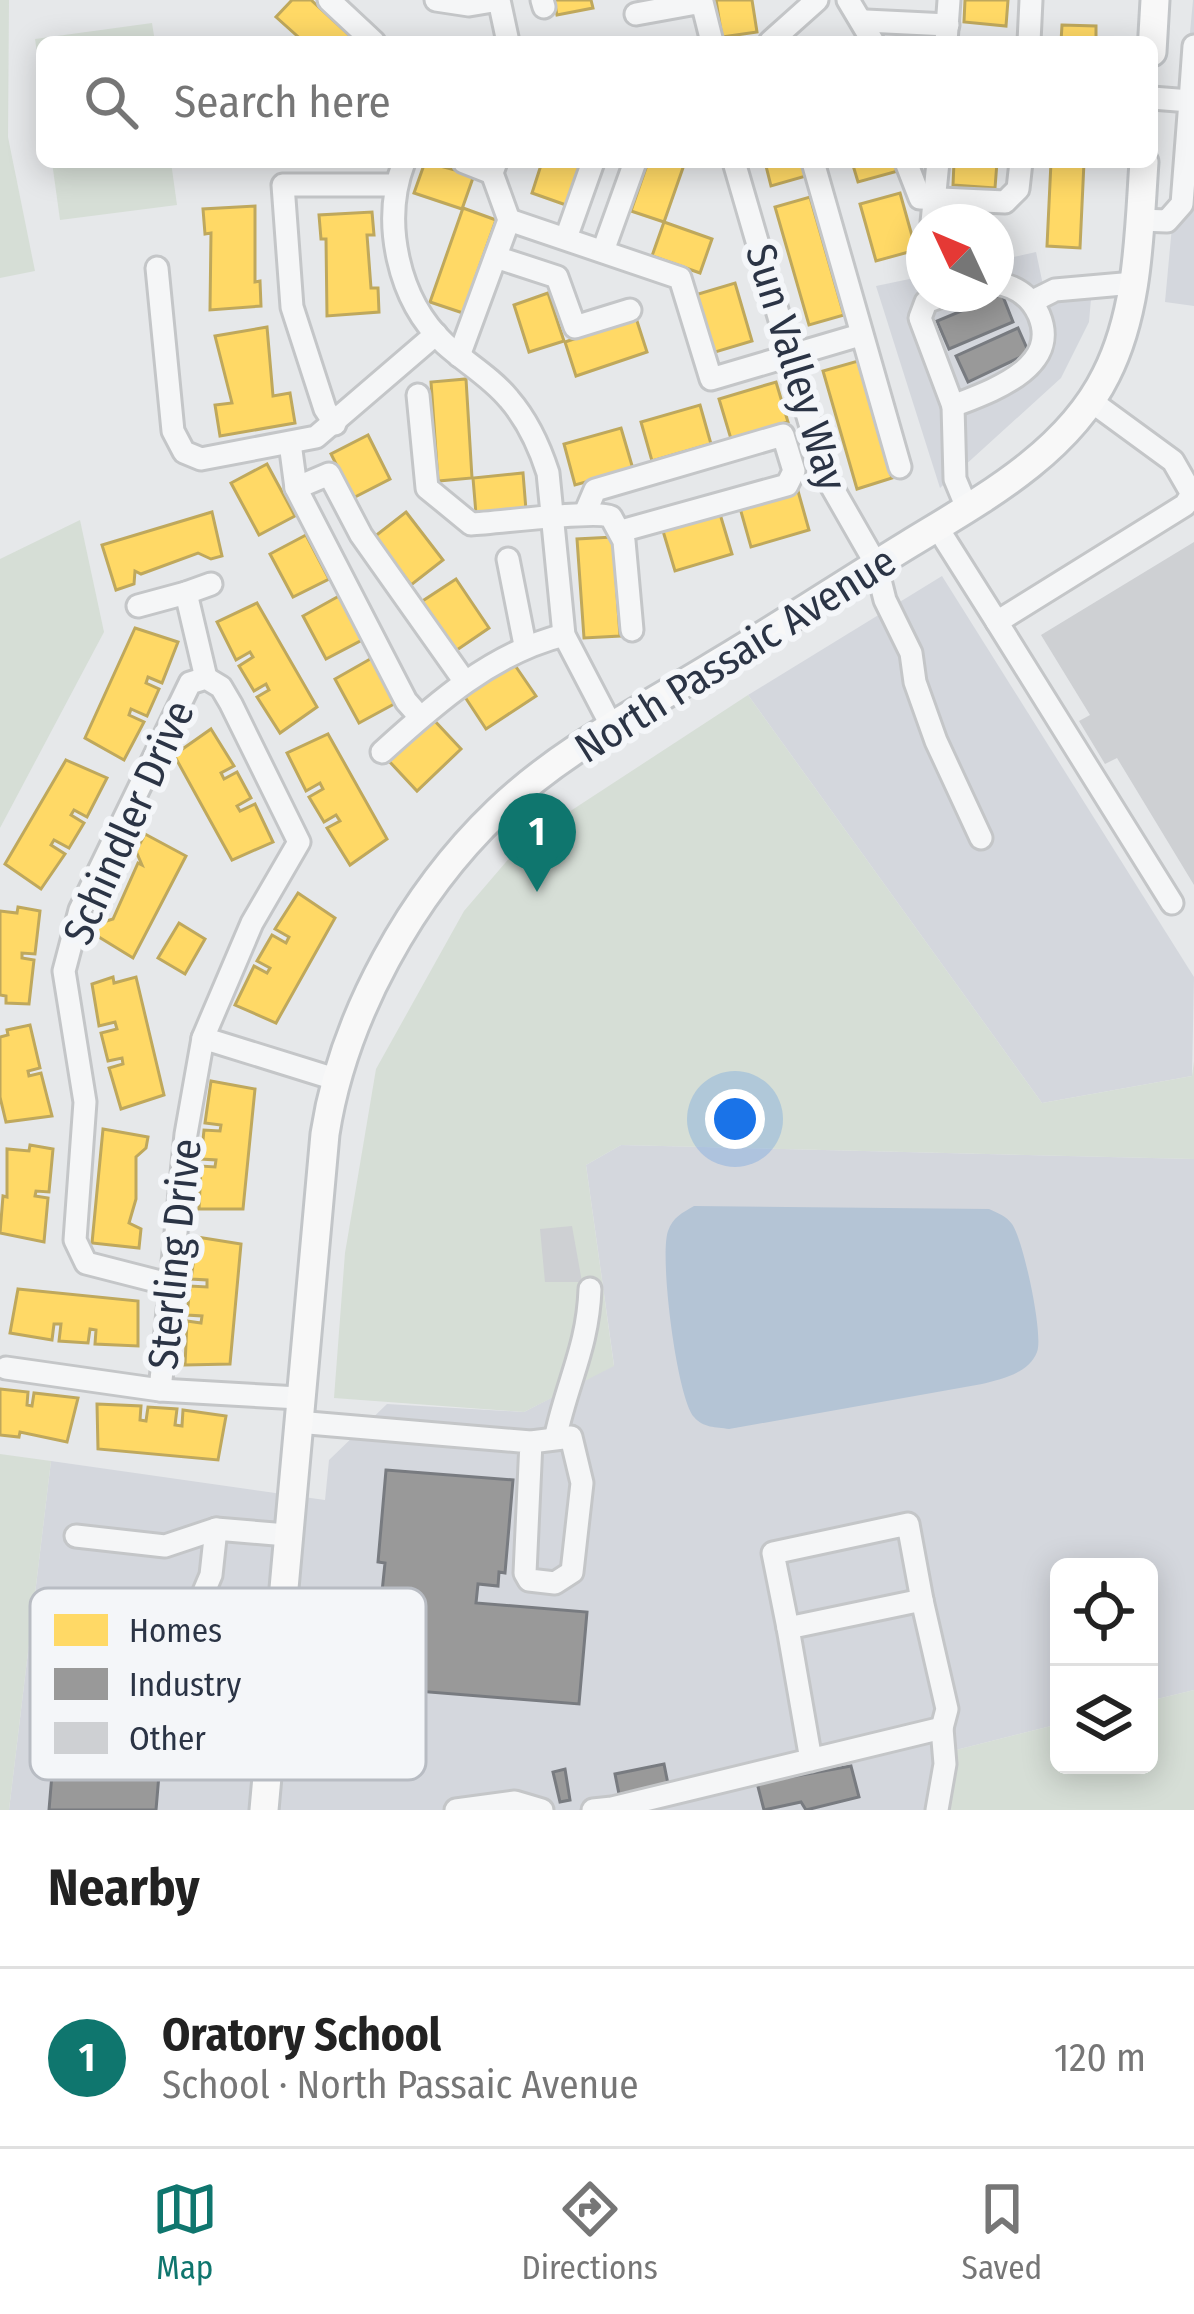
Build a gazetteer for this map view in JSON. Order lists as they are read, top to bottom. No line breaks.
{"streets":{"main road":["North Passaic Avenue"],"street":["Sun Valley Way","Schindler Drive","Sterling Drive"]},"crossings":[["Sun Valley Way","North Passaic Avenue"],["Schindler Drive","Sterling Drive"]],"legend":["Homes","Industry","Other"],"north":"top left","page":{"search":"Search here","pins":"1","heading":"Nearby","list":[{"mark":"1","name":"Oratory School","note":"School · North Passaic Avenue","value":"120 m"}],"nav":["Map","Directions","Saved"]}}
